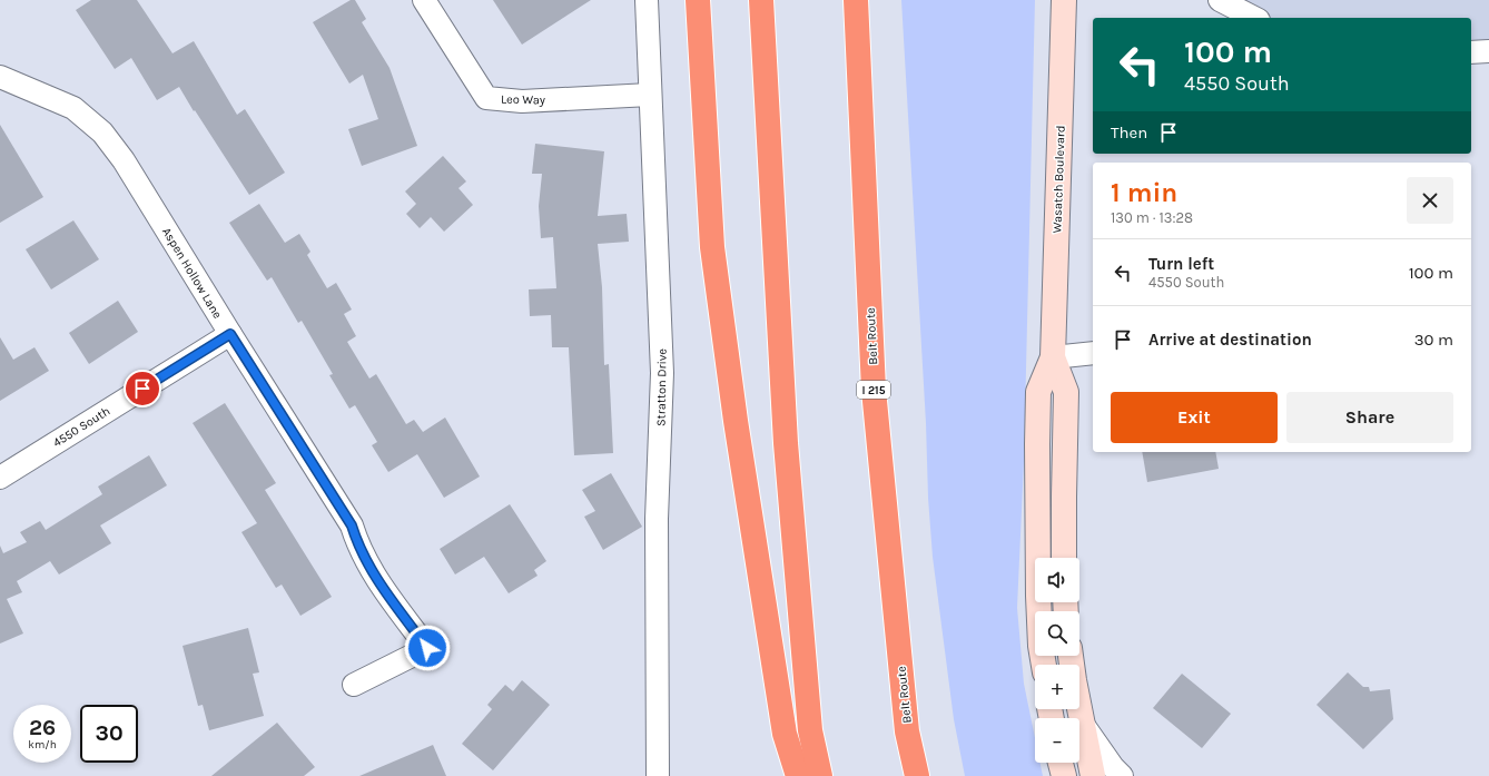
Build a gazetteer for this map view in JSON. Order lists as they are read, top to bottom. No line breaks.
{"streets":{"highway":["Belt Route","I 215"],"street":["Leo Way","Wasatch Boulevard","Aspen Hollow Lane","Stratton Drive","4550 South"]},"crossings":[["Leo Way","Stratton Drive"],["Aspen Hollow Lane","4550 South"]],"page":{"turn":["100 m","4550 South"],"then":"Then","heading":["1 min","130 m · 13:28"],"list":[{"name":"Turn left","note":"4550 South","value":"100 m"},{"name":"Arrive at destination","value":"30 m"}],"buttons":["Exit","Share"],"map_buttons":["+","−"],"speed":"26 km/h","limit":"30"}}
